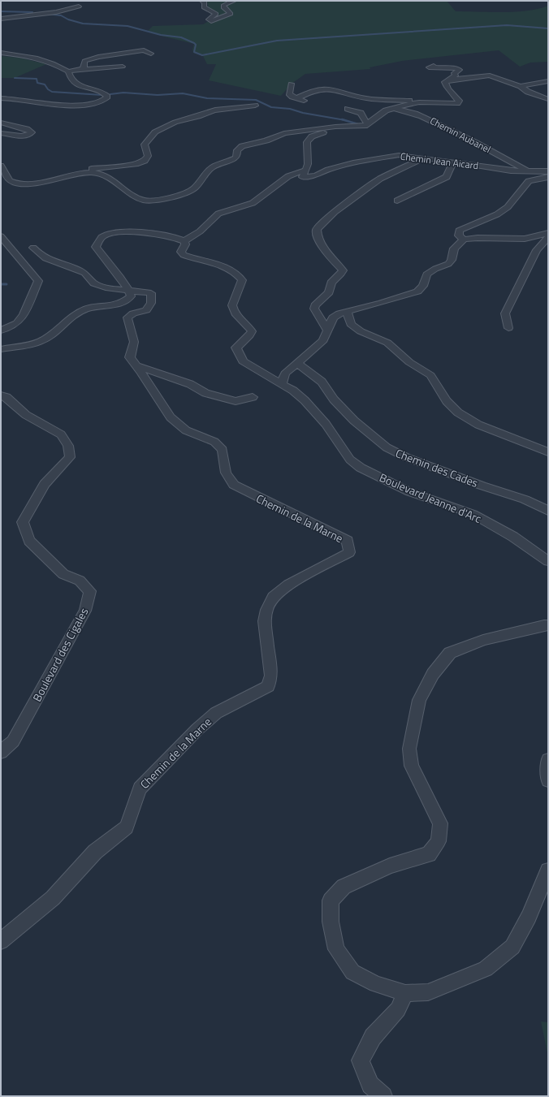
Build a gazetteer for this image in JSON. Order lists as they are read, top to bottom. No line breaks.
{"streets":{"street":["Chemin Aubanel","Chemin Jean Aicard","Chemin des Cades","Boulevard Jeanne d'Arc","Chemin de la Marne","Boulevard des Cigales"]},"crossings":[["Chemin Aubanel","Chemin Jean Aicard"]]}
